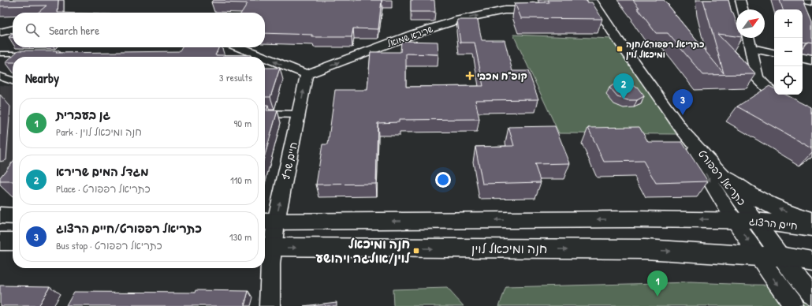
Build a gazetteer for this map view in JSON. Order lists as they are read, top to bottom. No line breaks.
{"streets":{"main road":["חיים הרצוג","חנה ומיכאל לוין"],"street":["שרירא שמואל","חיים שרף","כתריאל רפפורט"]},"crossings":[["שרירא שמואל","חיים שרף"],["חיים שרף","חנה ומיכאל לוין"],["כתריאל רפפורט","חיים הרצוג"],["כתריאל רפפורט","חנה ומיכאל לוין"]],"one_way":["שרירא שמואל","חיים שרף"],"places":{"transit":["כתריאל רפפורט/חנה ומיכאל לוין","חנה ומיכאל לוין/אולגה ויהושע"],"health":["קופ\"ח מכבי"]},"north":"top right","page":{"map_buttons":["+","−"],"search":"Search here","heading":["Nearby","3 results"],"pins":["2","3","1"],"list":[{"mark":"1","name":"גן בעברית","note":"Park · חנה ומיכאל לוין","value":"90 m"},{"mark":"2","name":"מגדל המים שרירא","note":"Place · כתריאל רפפורט","value":"110 m"},{"mark":"3","name":"כתריאל רפפורט/חיים הרצוג","note":"Bus stop · כתריאל רפפורט","value":"130 m"}]}}
